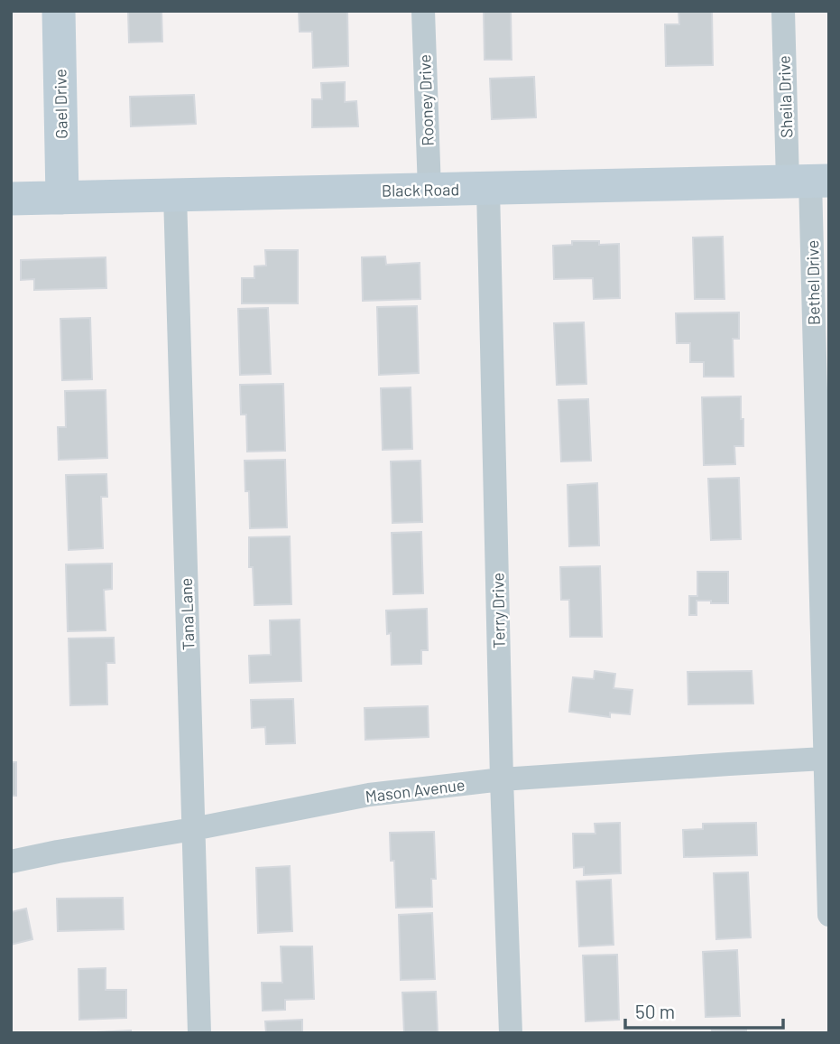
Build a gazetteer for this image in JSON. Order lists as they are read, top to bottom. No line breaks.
{"streets":{"main road":["Gael Drive","Black Road"],"street":["Sheila Drive","Rooney Drive","Bethel Drive","Terry Drive","Tana Lane","Mason Avenue"]},"crossings":[["Sheila Drive","Black Road"],["Sheila Drive","Bethel Drive"],["Rooney Drive","Black Road"],["Gael Drive","Black Road"],["Black Road","Bethel Drive"],["Black Road","Terry Drive"],["Black Road","Tana Lane"],["Bethel Drive","Mason Avenue"],["Terry Drive","Mason Avenue"],["Tana Lane","Mason Avenue"]],"scale_bar":"50 m"}
